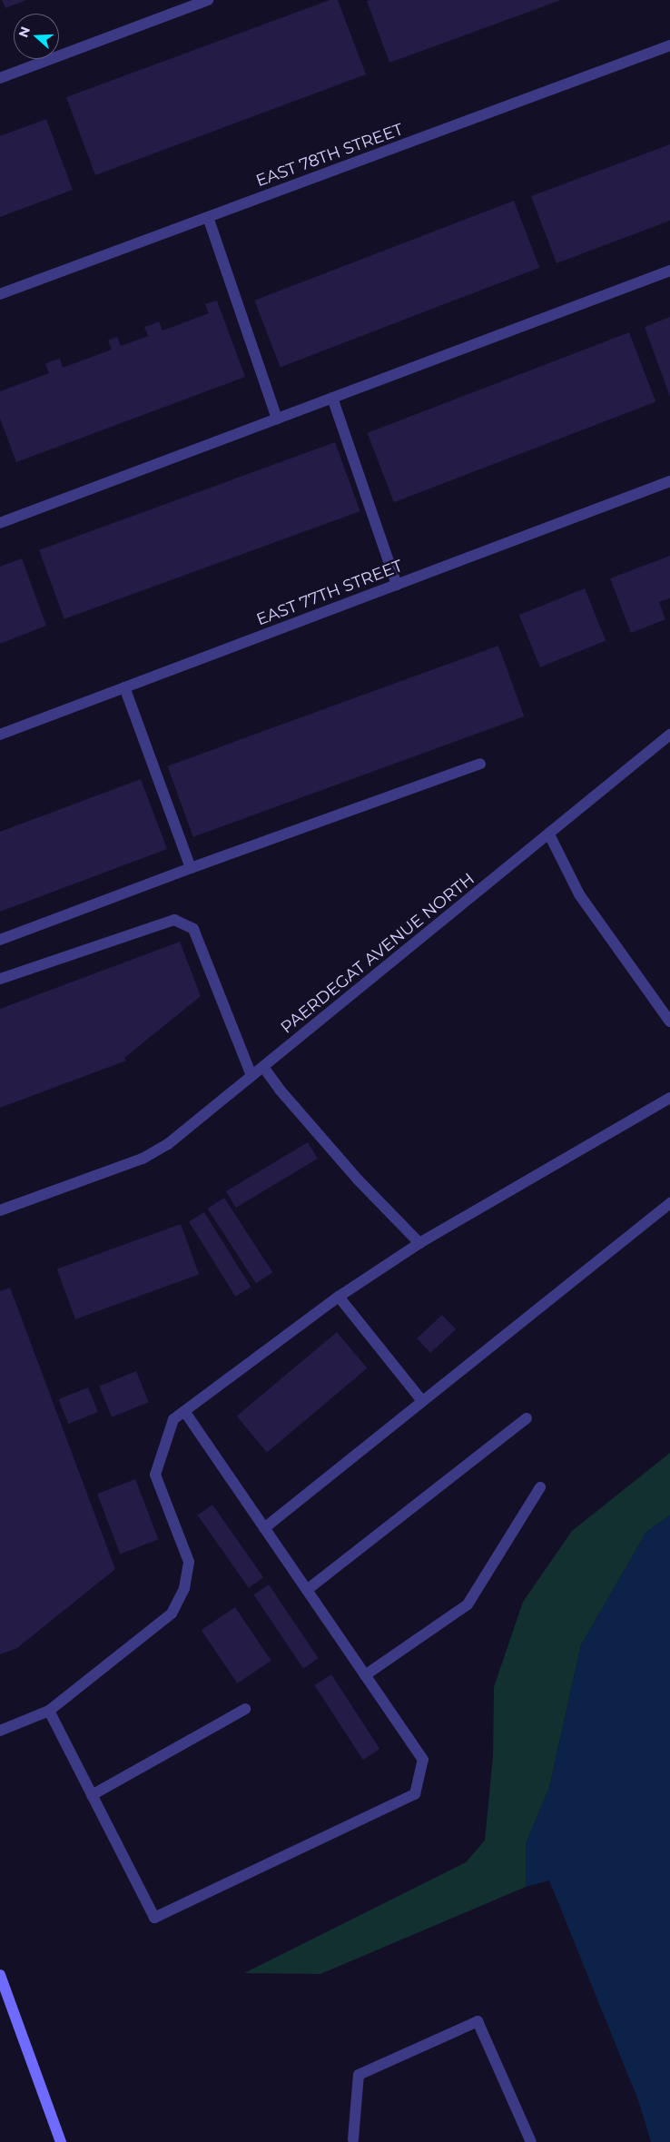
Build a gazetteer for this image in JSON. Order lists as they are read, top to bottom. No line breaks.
{"streets":{"street":["EAST 78TH STREET","EAST 77TH STREET","PAERDEGAT AVENUE NORTH"]},"north":"left"}
